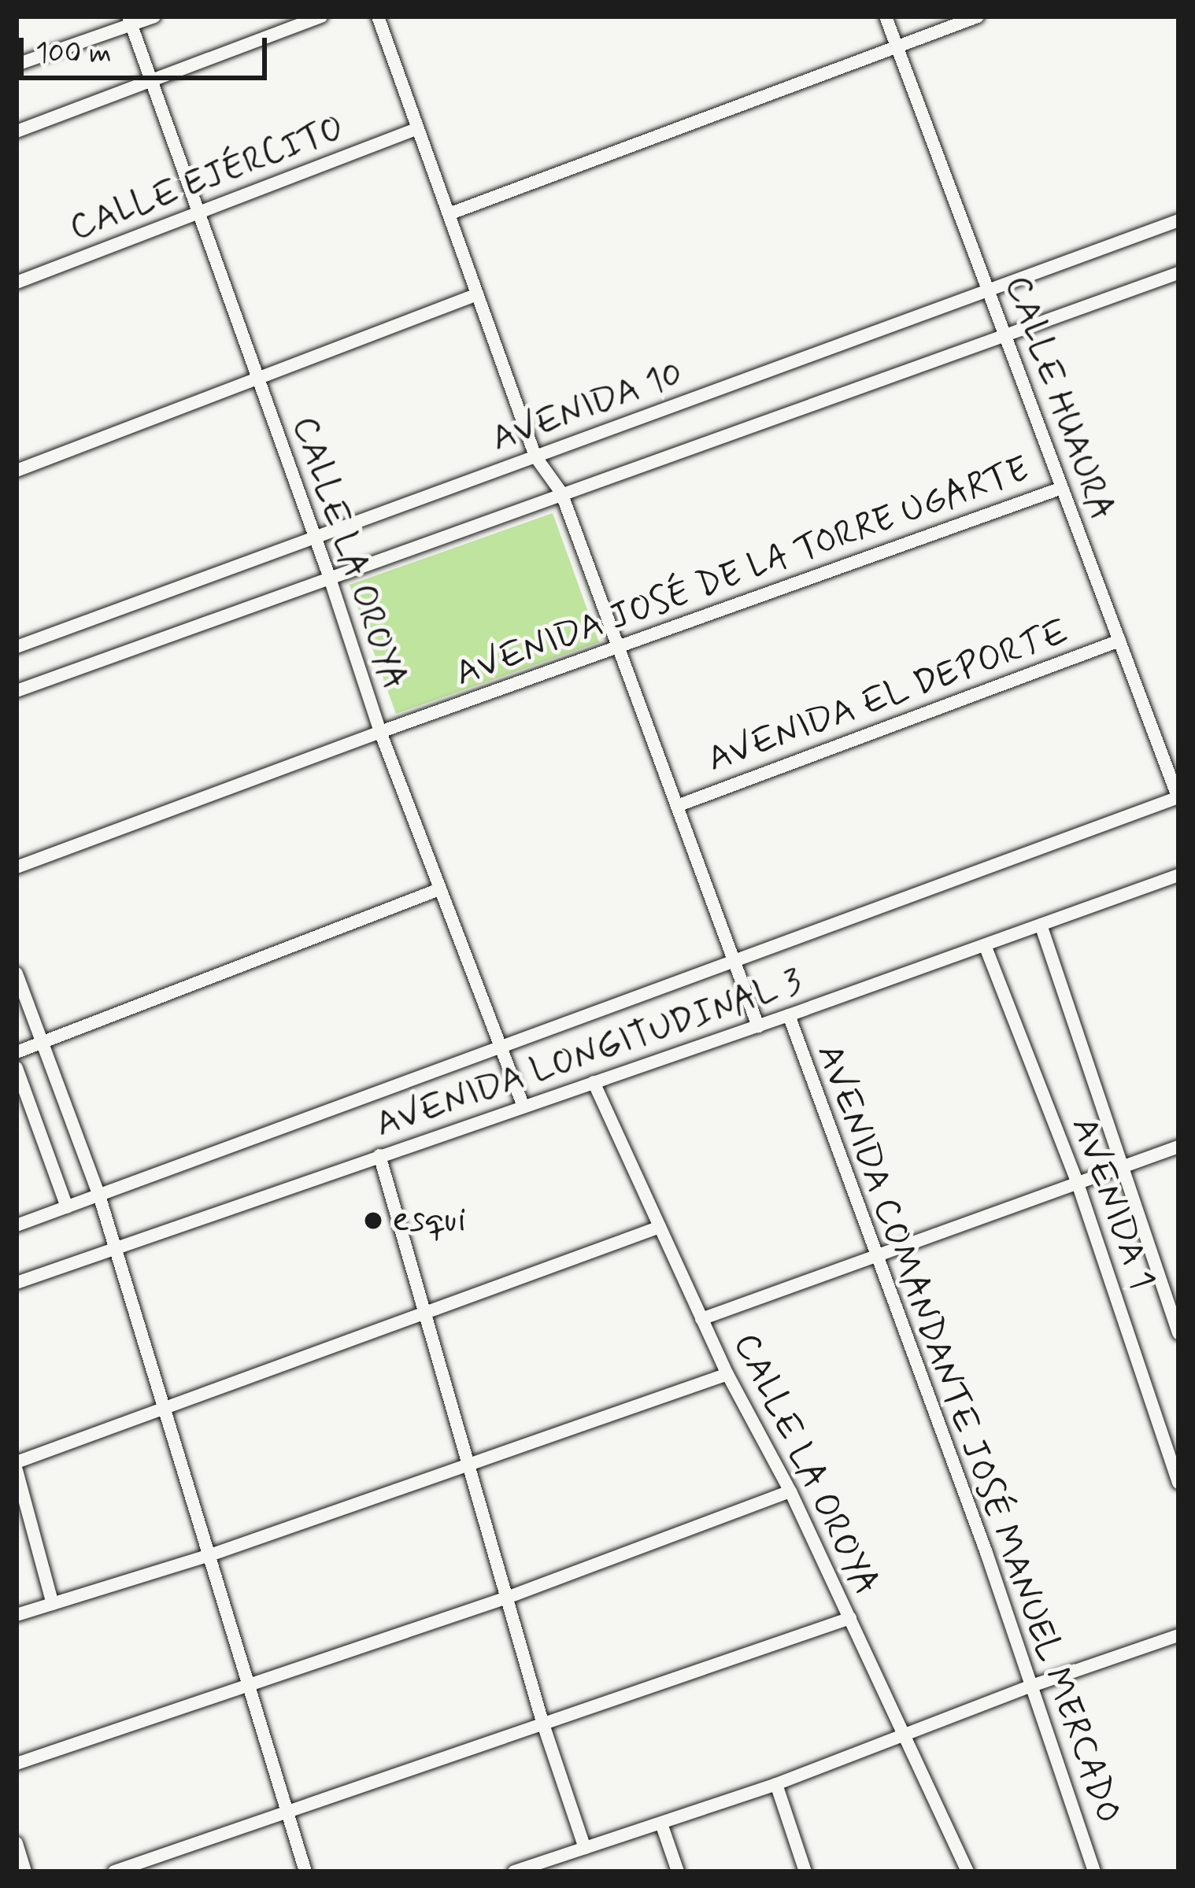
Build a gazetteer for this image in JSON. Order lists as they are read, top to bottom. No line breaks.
{"streets":{"street":["CALLE EJÉRCITO","CALLE HUAURA","AVENIDA 10","CALLE LA OROYA","AVENIDA JOSÉ DE LA TORRE UGARTE","AVENIDA EL DEPORTE","AVENIDA LONGITUDINAL 3","AVENIDA 1","AVENIDA COMANDANTE JOSÉ MANUEL MERCADO"]},"crossings":[["CALLE EJÉRCITO","CALLE LA OROYA"],["CALLE HUAURA","AVENIDA 10"],["CALLE HUAURA","AVENIDA JOSÉ DE LA TORRE UGARTE"],["CALLE HUAURA","AVENIDA EL DEPORTE"],["AVENIDA 10","CALLE LA OROYA"],["CALLE LA OROYA","AVENIDA JOSÉ DE LA TORRE UGARTE"],["CALLE LA OROYA","AVENIDA LONGITUDINAL 3"],["AVENIDA LONGITUDINAL 3","AVENIDA 1"],["AVENIDA LONGITUDINAL 3","AVENIDA COMANDANTE JOSÉ MANUEL MERCADO"]],"places":["esqui"],"scale_bar":"100 m"}
